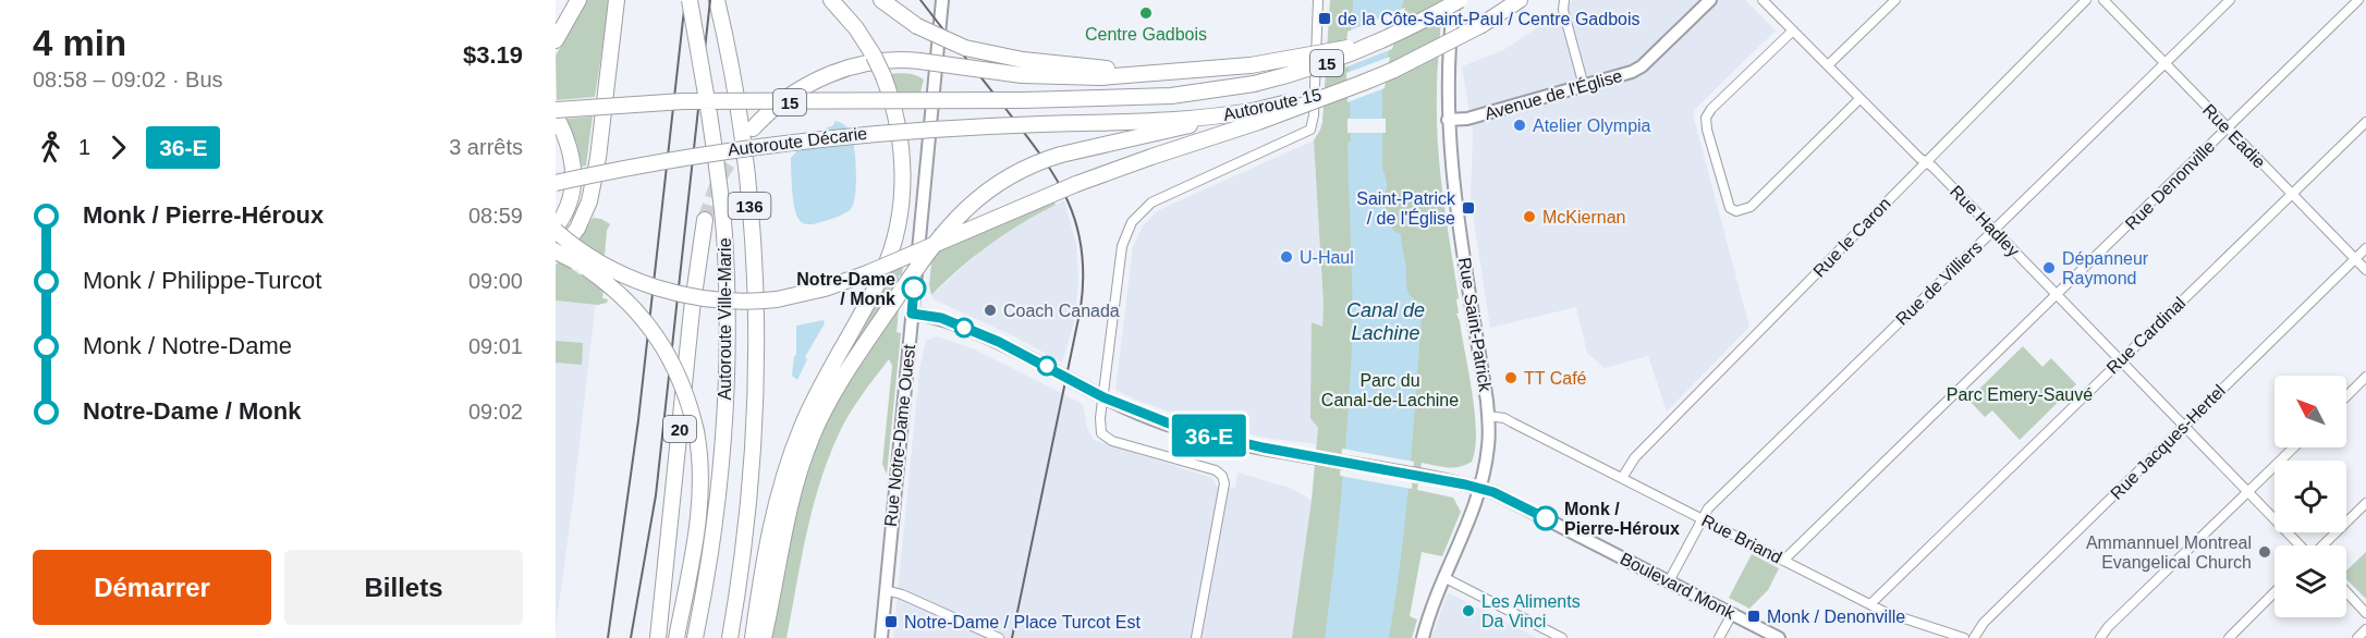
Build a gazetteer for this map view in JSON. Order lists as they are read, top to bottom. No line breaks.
{"streets":{"highway":["15","Autoroute 15","Autoroute Décarie","136","Autoroute Ville-Marie","20"],"main road":["Avenue de l'Église","Rue Saint-Patrick","Rue Notre-Dame Ouest","Boulevard Monk"],"street":["Rue Eadie","Rue Denonville","Rue Hadley","Rue le Caron","Rue de Villiers","Rue Cardinal","Rue Jacques-Hertel","Rue Briand"]},"crossings":[["15","Autoroute 15"],["15","Autoroute Décarie"],["Avenue de l'Église","Rue Saint-Patrick"],["Autoroute 15","Autoroute Décarie"],["Rue Eadie","Rue Denonville"],["Rue Eadie","Rue de Villiers"],["Rue Eadie","Rue Cardinal"],["Rue Eadie","Rue Jacques-Hertel"],["Rue Denonville","Rue Hadley"],["Rue Denonville","Rue Briand"],["Rue Hadley","Rue le Caron"],["Rue Hadley","Rue de Villiers"],["Rue Hadley","Rue Cardinal"],["Rue Hadley","Rue Jacques-Hertel"],["Rue le Caron","Rue Briand"],["Rue de Villiers","Rue Briand"],["Rue de Villiers","Boulevard Monk"],["Rue Saint-Patrick","Rue Briand"],["Rue Saint-Patrick","Boulevard Monk"],["Rue Cardinal","Rue Briand"],["Rue Notre-Dame Ouest","Boulevard Monk"]],"water":["Canal de Lachine"],"parks":["Parc du Canal-de-Lachine","Parc Emery-Sauvé"],"places":{"other":["Centre Gadbois","Atelier Olympia","McKiernan","U-Haul","Dépanneur Raymond","Notre-Dame / Monk","Coach Canada","TT Café","Monk / Pierre-Héroux","Ammannuel Montreal Evangelical Church","Les Aliments Da Vinci"],"transit":["de la Côte-Saint-Paul / Centre Gadbois","Saint-Patrick / de l'Église","Monk / Denonville","Notre-Dame / Place Turcot Est"]},"lines":["bus line 36-E"],"north":"top left","page":{"heading":["4 min","08:58 – 09:02 · Bus","$3.19"],"on_map":"36-E","legs":["1","36-E","3 arrêts"],"list":[{"name":"Monk / Pierre-Héroux","value":"08:59"},{"name":"Monk / Philippe-Turcot","value":"09:00"},{"name":"Monk / Notre-Dame","value":"09:01"},{"name":"Notre-Dame / Monk","value":"09:02"}],"buttons":["Démarrer","Billets"]}}
